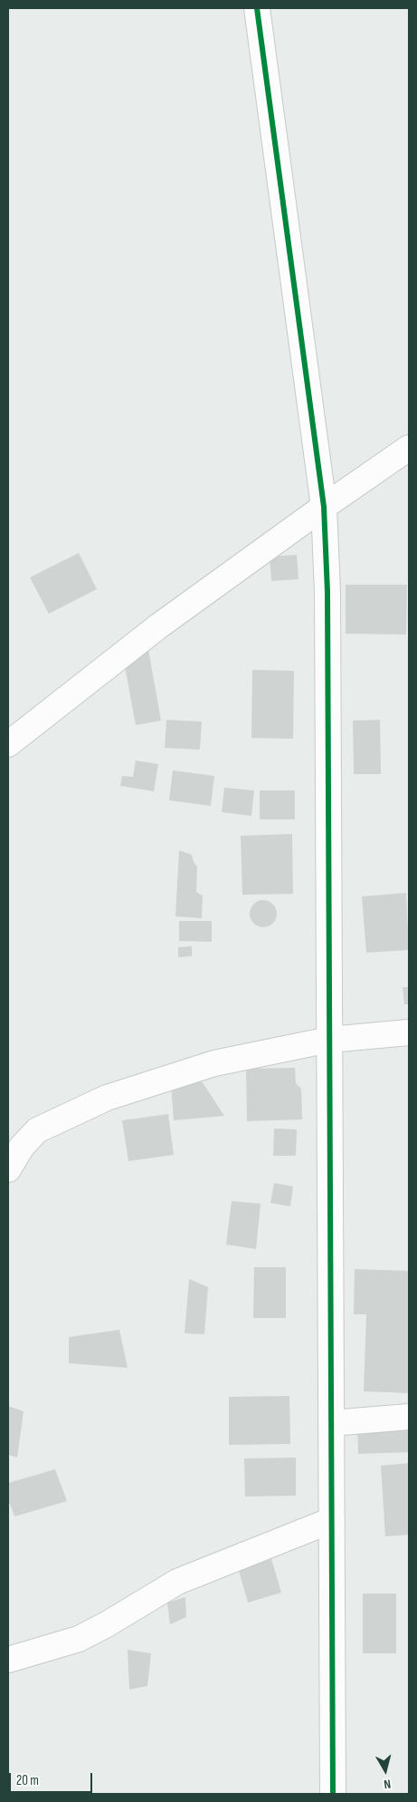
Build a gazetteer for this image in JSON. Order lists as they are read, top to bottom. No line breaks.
{"scale_bar":"20 m","north":"bottom"}
